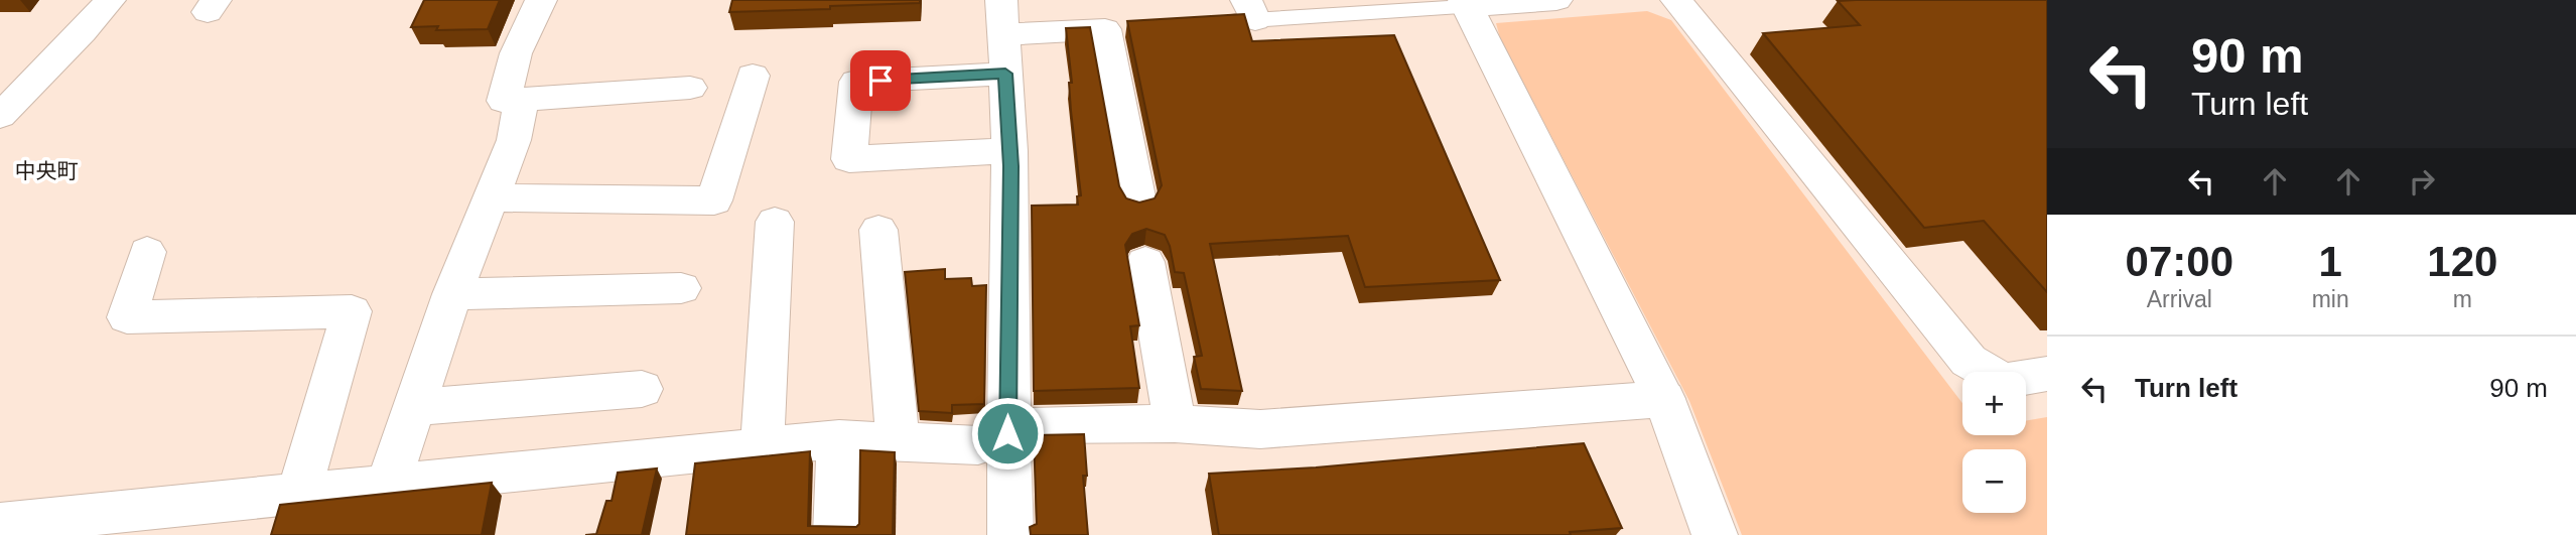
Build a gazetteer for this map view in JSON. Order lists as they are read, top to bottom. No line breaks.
{"districts":["中央町"],"page":{"turn":["90 m","Turn left"],"eta":["07:00","Arrival","1","min","120","m"],"list":[{"name":"Turn left","value":"90 m"}],"map_buttons":["+","−"]}}
